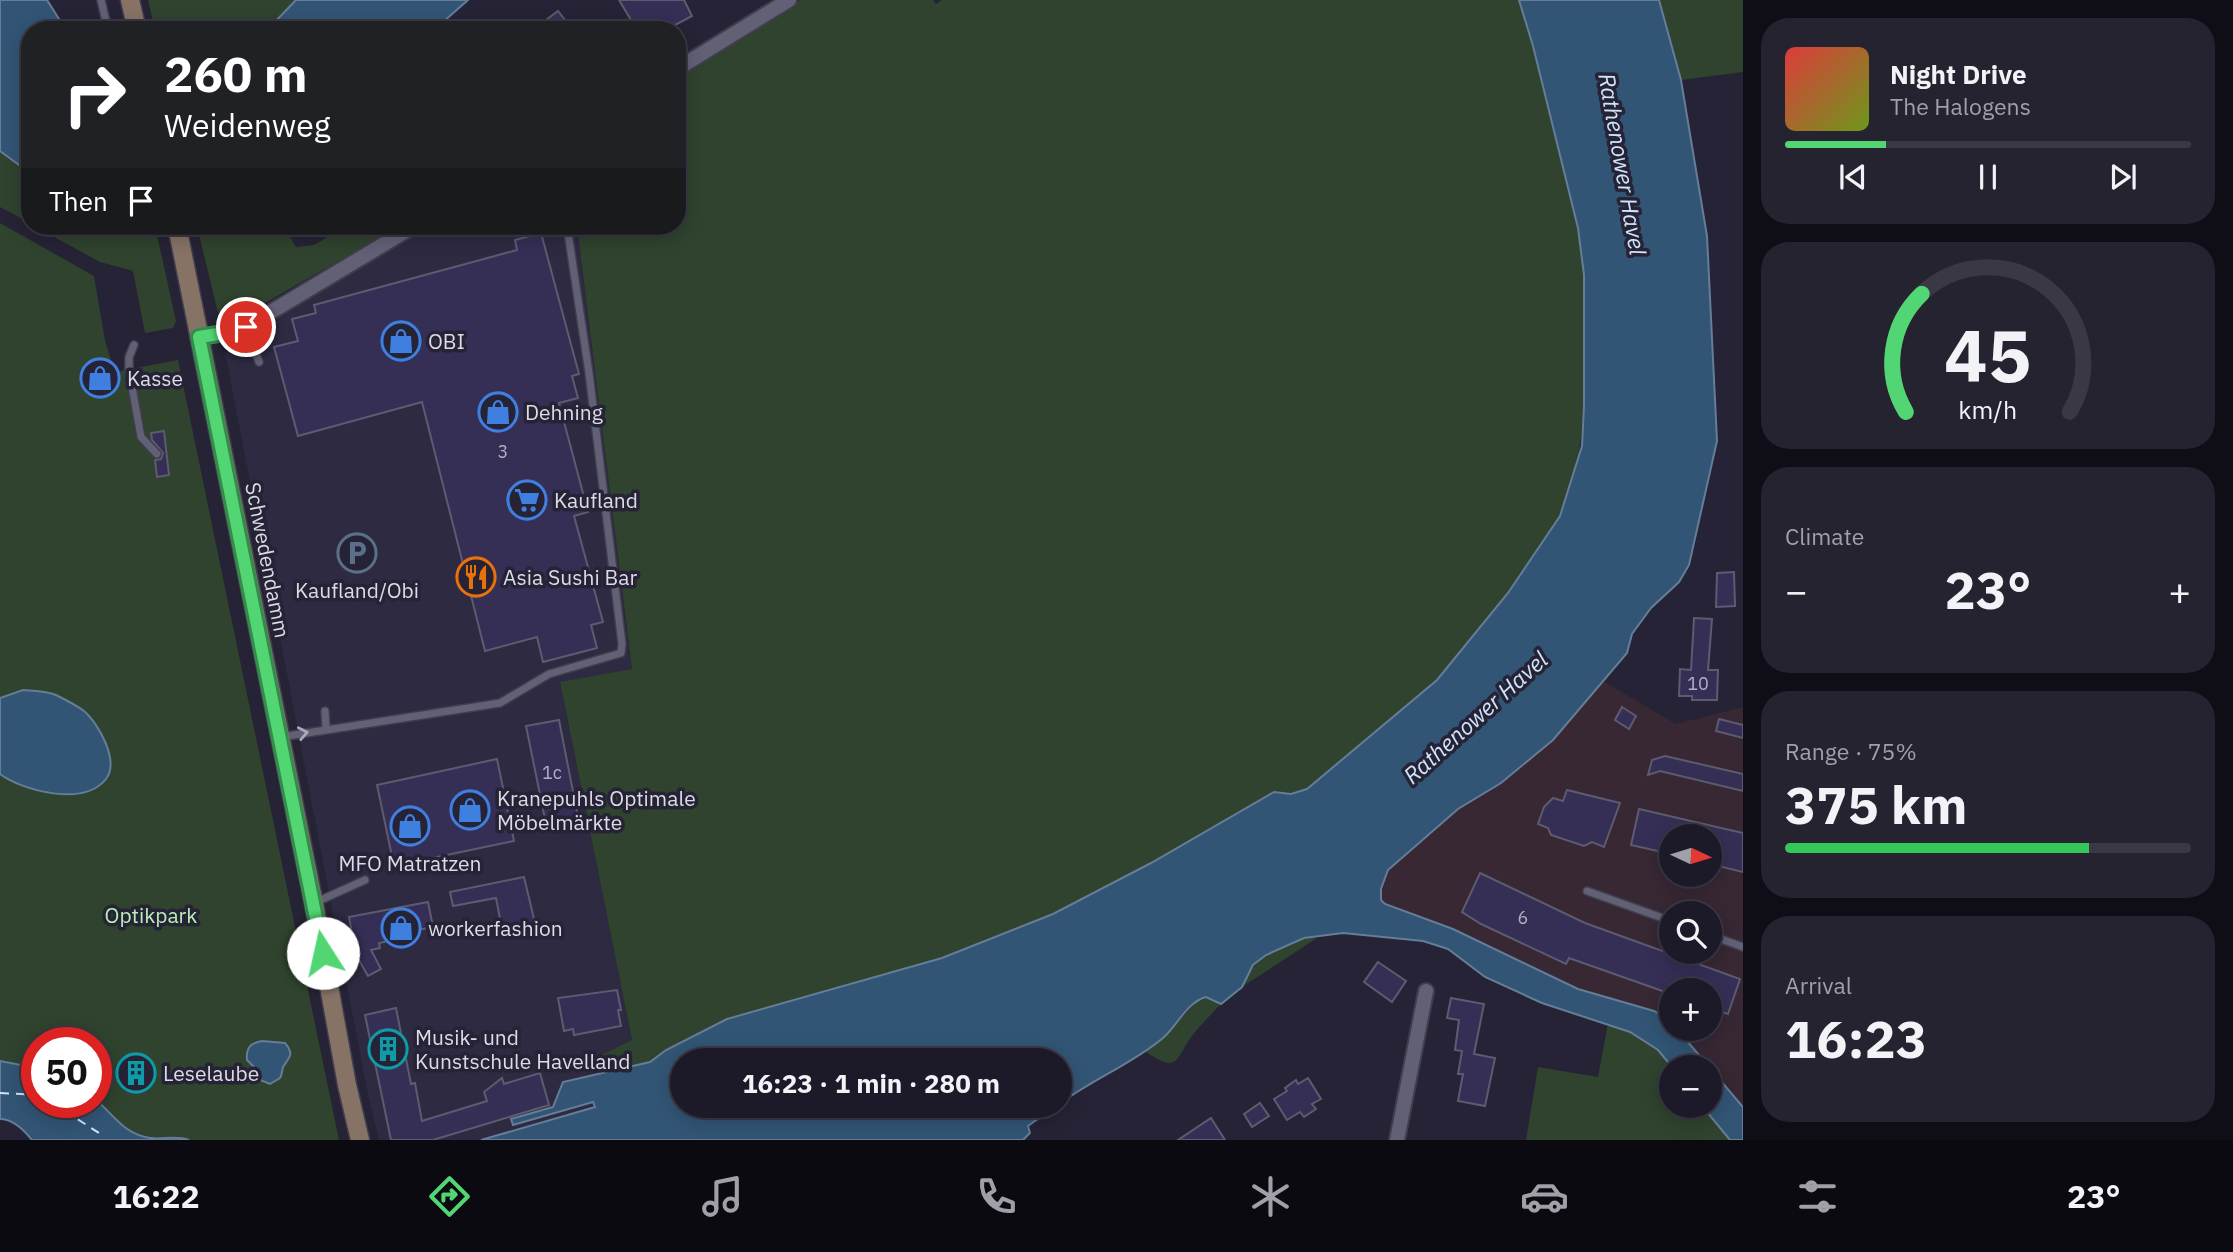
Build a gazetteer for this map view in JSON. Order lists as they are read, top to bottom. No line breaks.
{"streets":{"main road":["Schwedendamm"]},"water":["Rathenower Havel"],"parks":["Optikpark"],"places":{"shop":["OBI","Kasse","Dehning","Kranepuhls Optimale Möbelmärkte","MFO Matratzen","workerfashion"],"supermarket":["Kaufland"],"parking":["Kaufland/Obi"],"restaurant":["Asia Sushi Bar"],"building":["Musik- und Kunstschule Havelland","Leselaube"]},"house_numbers":["3","10","1c","6"],"north":"right","page":{"turn":["260 m","Weidenweg"],"song":["Night Drive","The Halogens"],"then":"Then","tile":["Climate",["Range · 75%","375 km"],["Arrival","16:23"]],"heat":["−","23°","+"],"map_buttons":["+","−"],"limit":"50","trip":"16:23 · 1 min · 280 m","tabs":["16:22","23°"],"gauge":["45","km/h"]}}
